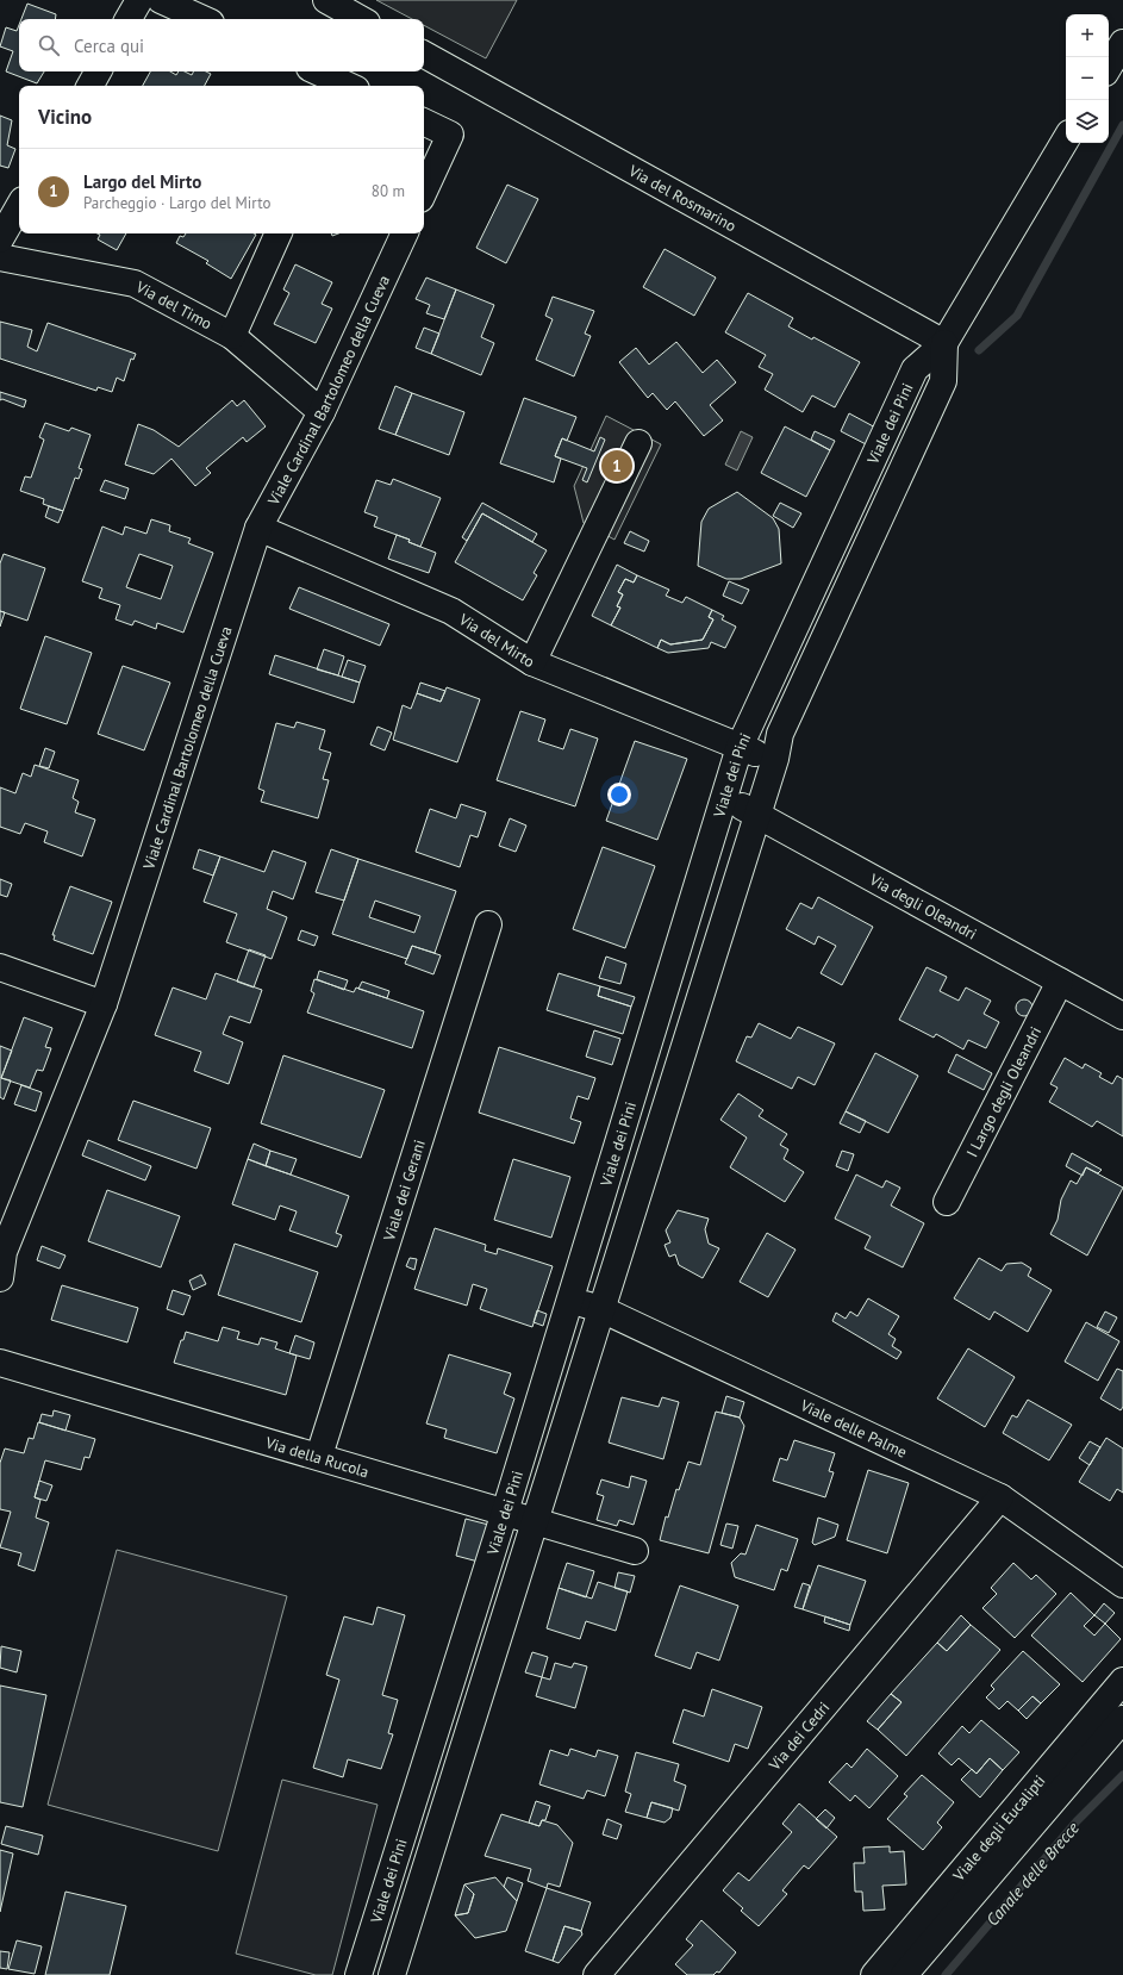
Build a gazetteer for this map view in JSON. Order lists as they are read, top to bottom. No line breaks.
{"streets":{"street":["Via del Rosmarino","Via del Timo","Viale Cardinal Bartolomeo della Cueva","Viale dei Pini","Via del Mirto","Via degli Oleandri","I Largo degli Oleandri","Viale dei Gerani","Viale delle Palme","Via della Rucola","Via dei Cedri","Viale degli Eucalipti"]},"crossings":[["Via del Rosmarino","Viale dei Pini"],["Via del Timo","Viale Cardinal Bartolomeo della Cueva"],["Viale Cardinal Bartolomeo della Cueva","Via del Mirto"],["Viale dei Pini","Via del Mirto"],["Viale dei Pini","Via degli Oleandri"],["Viale dei Pini","Viale delle Palme"],["Viale dei Pini","Via della Rucola"],["Via degli Oleandri","I Largo degli Oleandri"],["Viale dei Gerani","Via della Rucola"],["Viale delle Palme","Via dei Cedri"]],"water":["Canale delle Brecce"],"page":{"map_buttons":["+","−"],"search":"Cerca qui","heading":"Vicino","list":[{"mark":"1","name":"Largo del Mirto","note":"Parcheggio · Largo del Mirto","value":"80 m"}],"pins":"1"}}
